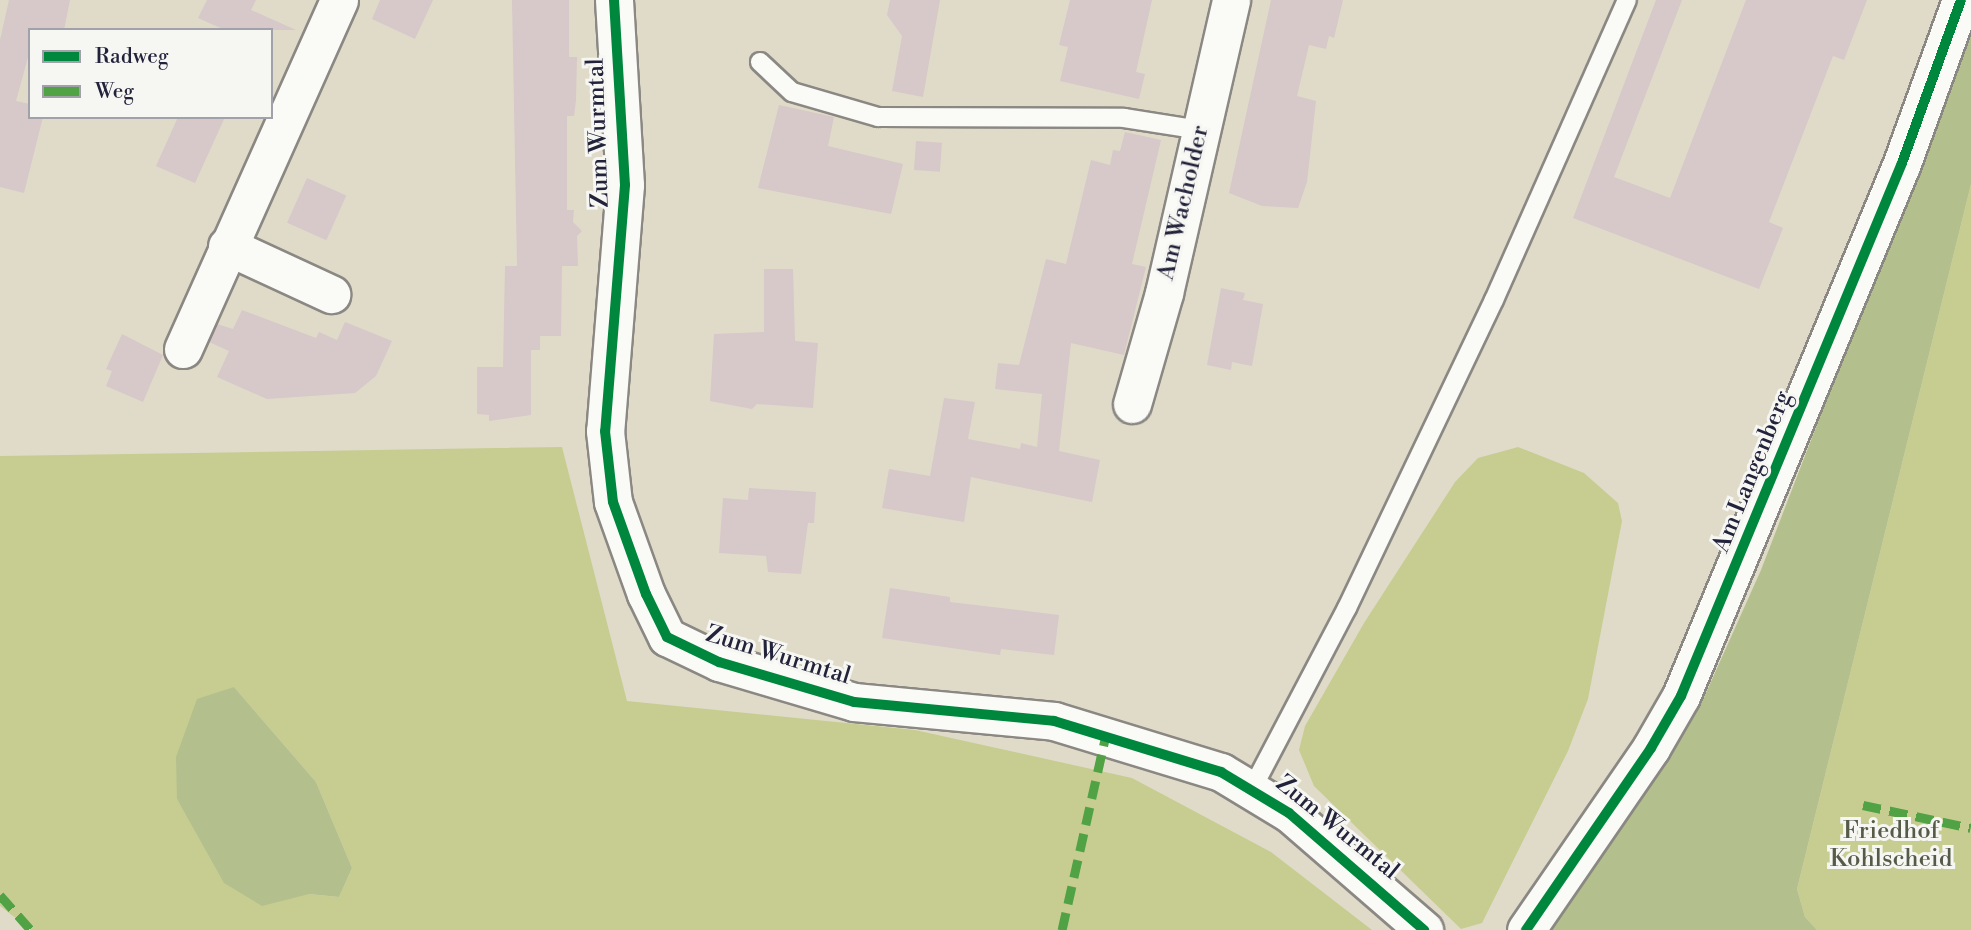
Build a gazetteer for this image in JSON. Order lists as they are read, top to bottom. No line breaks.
{"streets":{"street":["Zum Wurmtal","Am Wacholder","Am Langenberg"]},"parks":["Friedhof Kohlscheid"],"legend":["Radweg","Weg"]}
